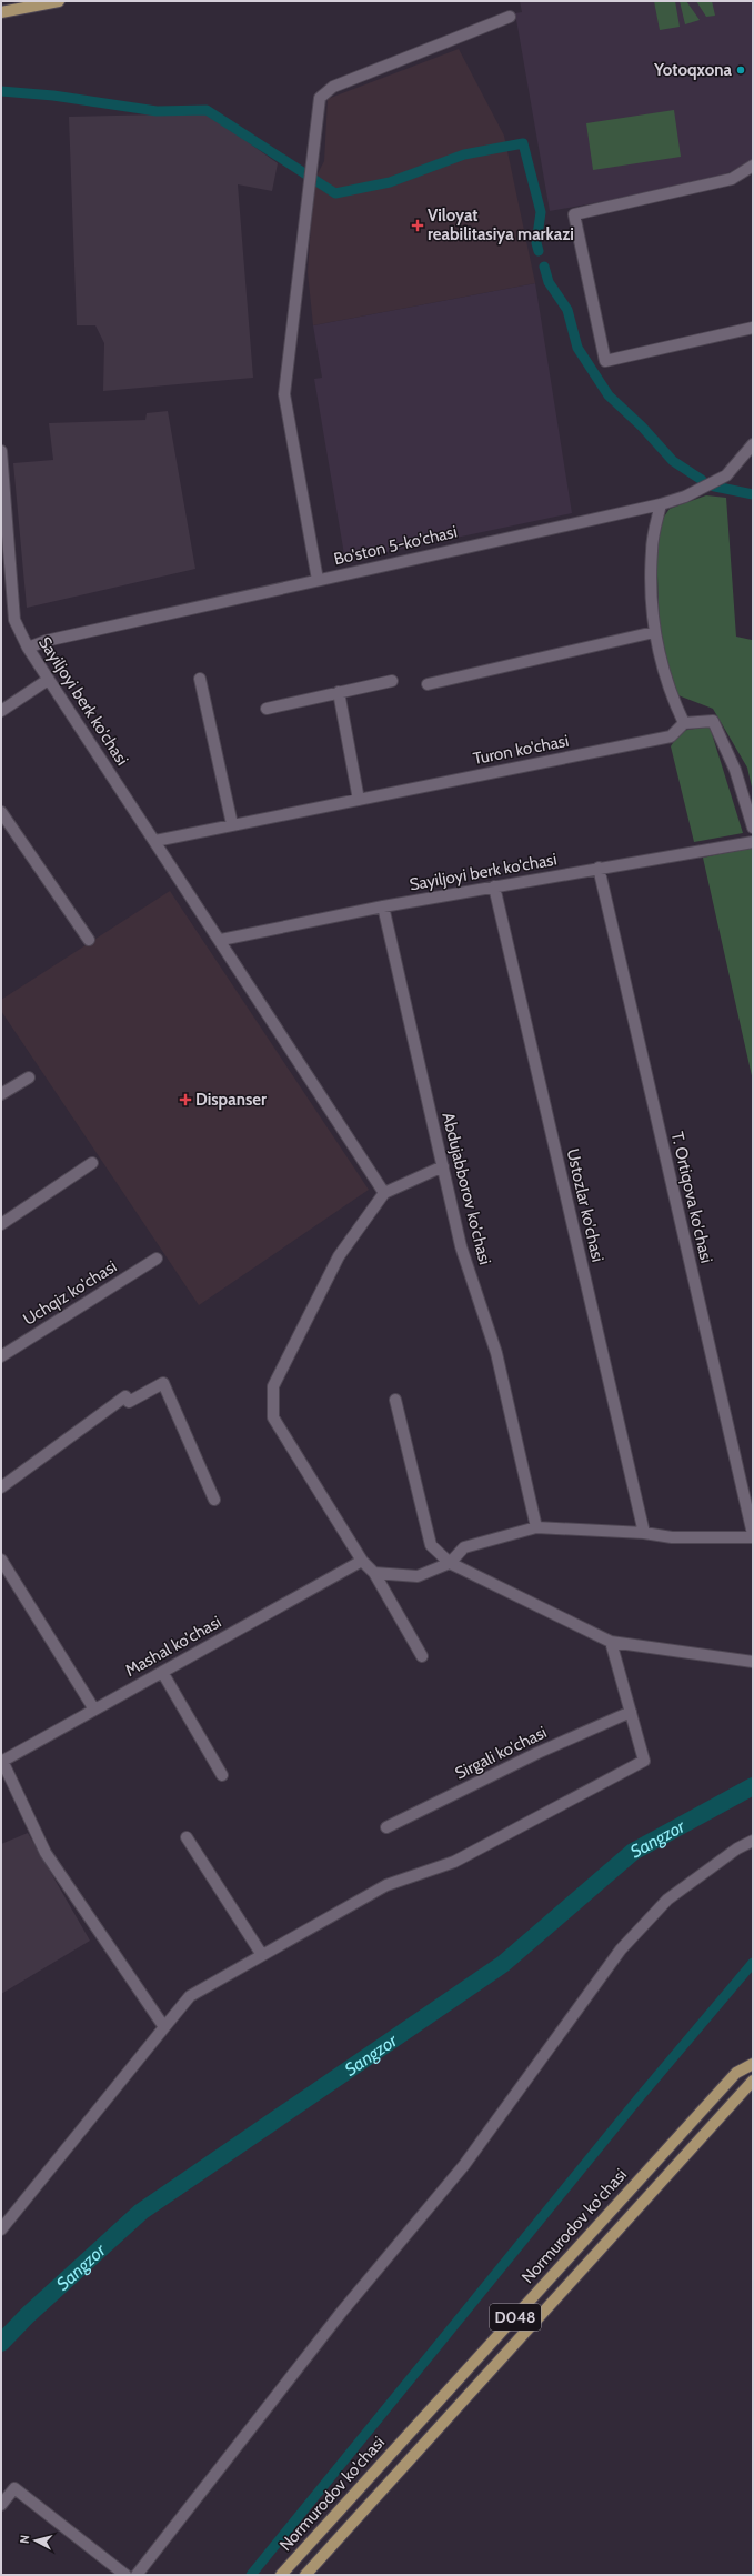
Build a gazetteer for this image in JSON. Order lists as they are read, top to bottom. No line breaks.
{"streets":{"main road":["Normurodov ko'chasi","D048"],"street":["Bo'ston 5-ko'chasi","Sayiljoyi berk ko'chasi","Turon ko'chasi","Abdujabborov ko'chasi","T. Ortiqova ko'chasi","Ustozlar ko'chasi","Uchqiz ko'chasi","Mashal ko'chasi","Sirgali ko'chasi"]},"crossings":[["Bo'ston 5-ko'chasi","Sayiljoyi berk ko'chasi"],["Sayiljoyi berk ko'chasi","Turon ko'chasi"],["Sayiljoyi berk ko'chasi","Abdujabborov ko'chasi"],["Sayiljoyi berk ko'chasi","T. Ortiqova ko'chasi"],["Sayiljoyi berk ko'chasi","Ustozlar ko'chasi"]],"water":["Sangzor"],"places":{"other":["Yotoqxona"],"health":["Viloyat reabilitasiya markazi","Dispanser"]},"north":"left"}
